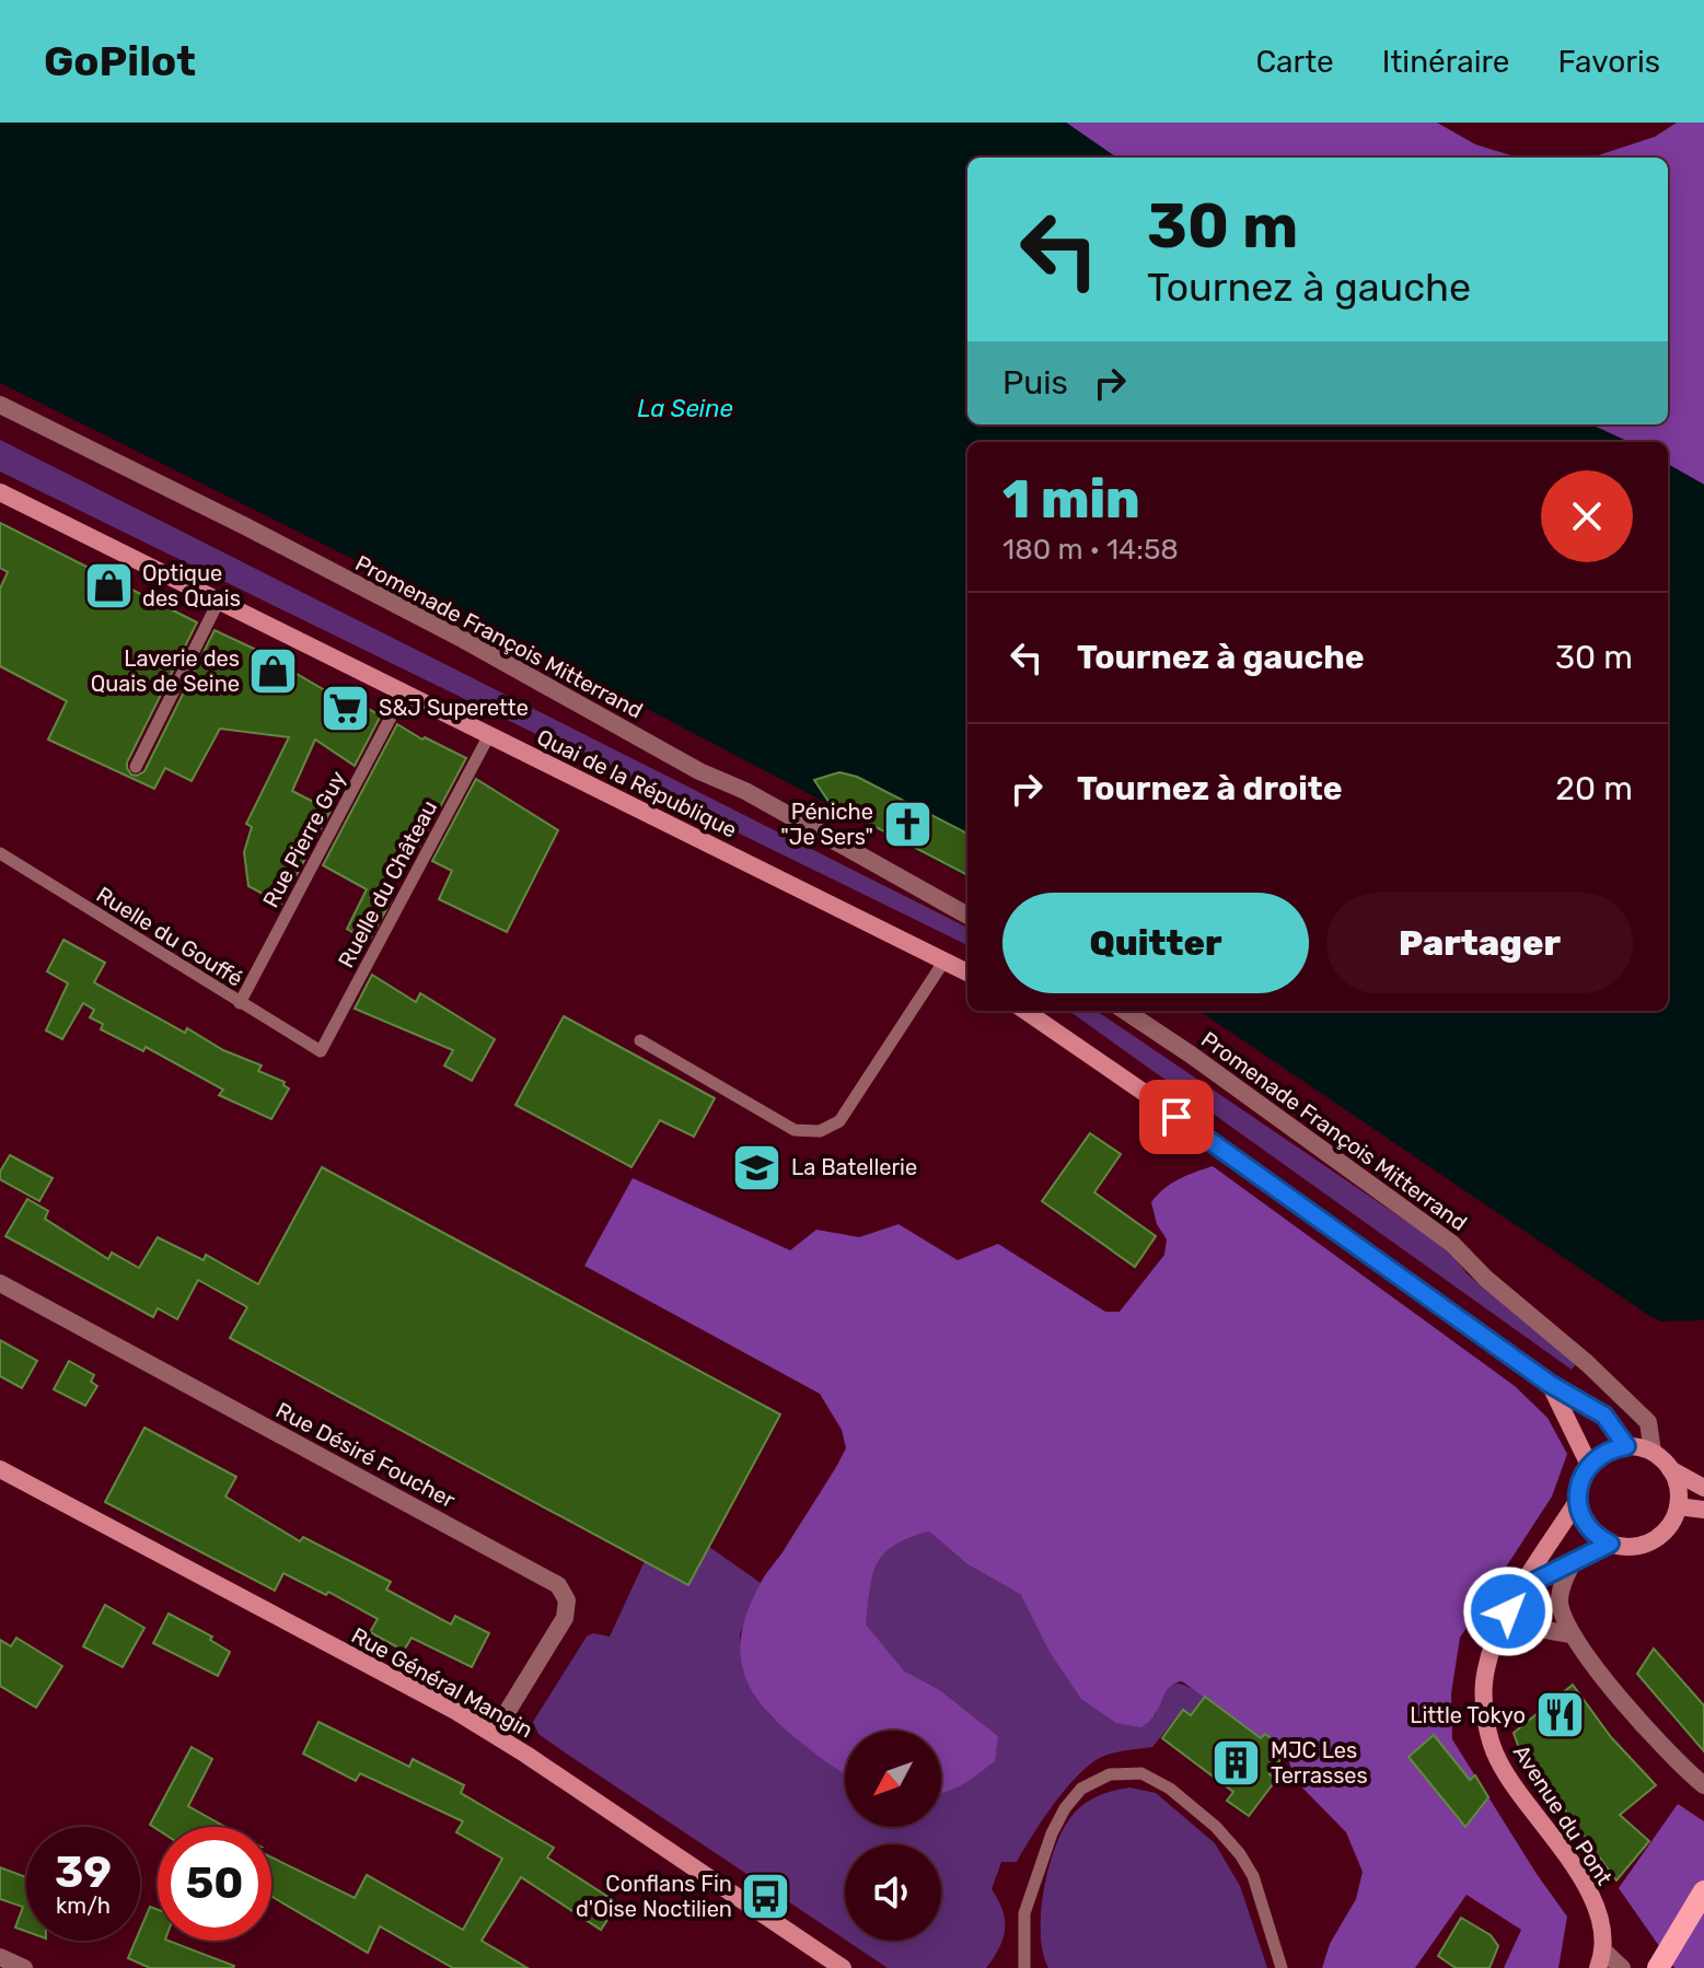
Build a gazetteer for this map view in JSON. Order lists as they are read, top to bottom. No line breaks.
{"streets":{"main road":["Quai de la République","Rue Général Mangin","Avenue du Pont"],"street":["Promenade François Mitterrand","Rue Désiré Foucher"],"lane":["Rue Pierre Guy","Ruelle du Château","Ruelle du Gouffé"]},"crossings":[["Promenade François Mitterrand","Avenue du Pont"],["Quai de la République","Rue Pierre Guy"],["Quai de la République","Ruelle du Château"],["Rue Pierre Guy","Ruelle du Gouffé"],["Ruelle du Château","Ruelle du Gouffé"],["Rue Désiré Foucher","Rue Général Mangin"]],"water":["La Seine"],"places":{"shop":["Optique des Quais","Laverie des Quais de Seine"],"supermarket":["S&J Superette"],"church":["Péniche \"Je Sers\""],"school or university":["La Batellerie"],"restaurant":["Little Tokyo"],"building":["MJC Les Terrasses"],"bus stop":["Conflans Fin d'Oise Noctilien"]},"north":"bottom left","page":{"header":"GoPilot","nav":["Carte","Itinéraire","Favoris"],"turn":["30 m","Tournez à gauche"],"then":"Puis","heading":["1 min","180 m · 14:58"],"list":[{"name":"Tournez à gauche","value":"30 m"},{"name":"Tournez à droite","value":"20 m"}],"buttons":["Quitter","Partager"],"speed":"39 km/h","limit":"50"}}
